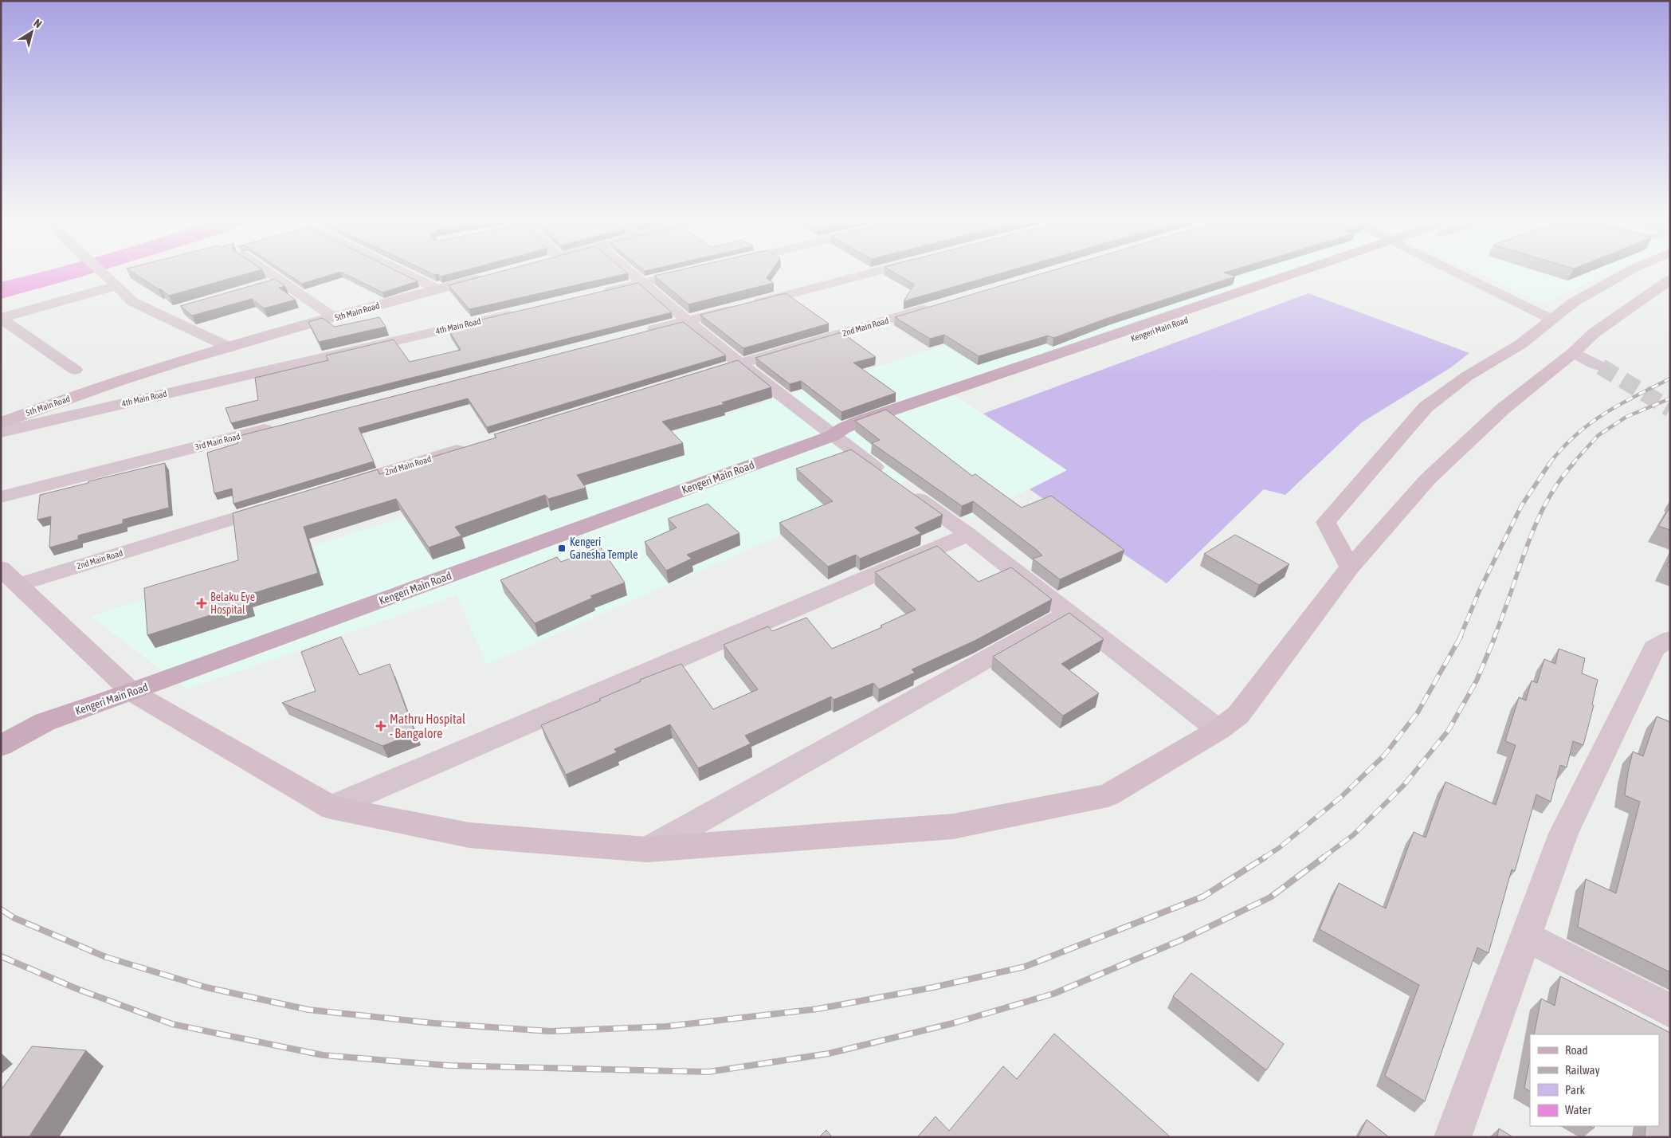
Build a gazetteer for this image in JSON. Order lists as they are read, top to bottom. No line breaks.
{"streets":{"main road":["Kengeri Main Road"],"street":["5th Main Road","4th Main Road","2nd Main Road","3rd Main Road"]},"places":{"transit":["Kengeri Ganesha Temple"],"health":["Belaku Eye Hospital","Mathru Hospital - Bangalore"]},"legend":["Road","Railway","Park","Water"],"north":"top right"}
